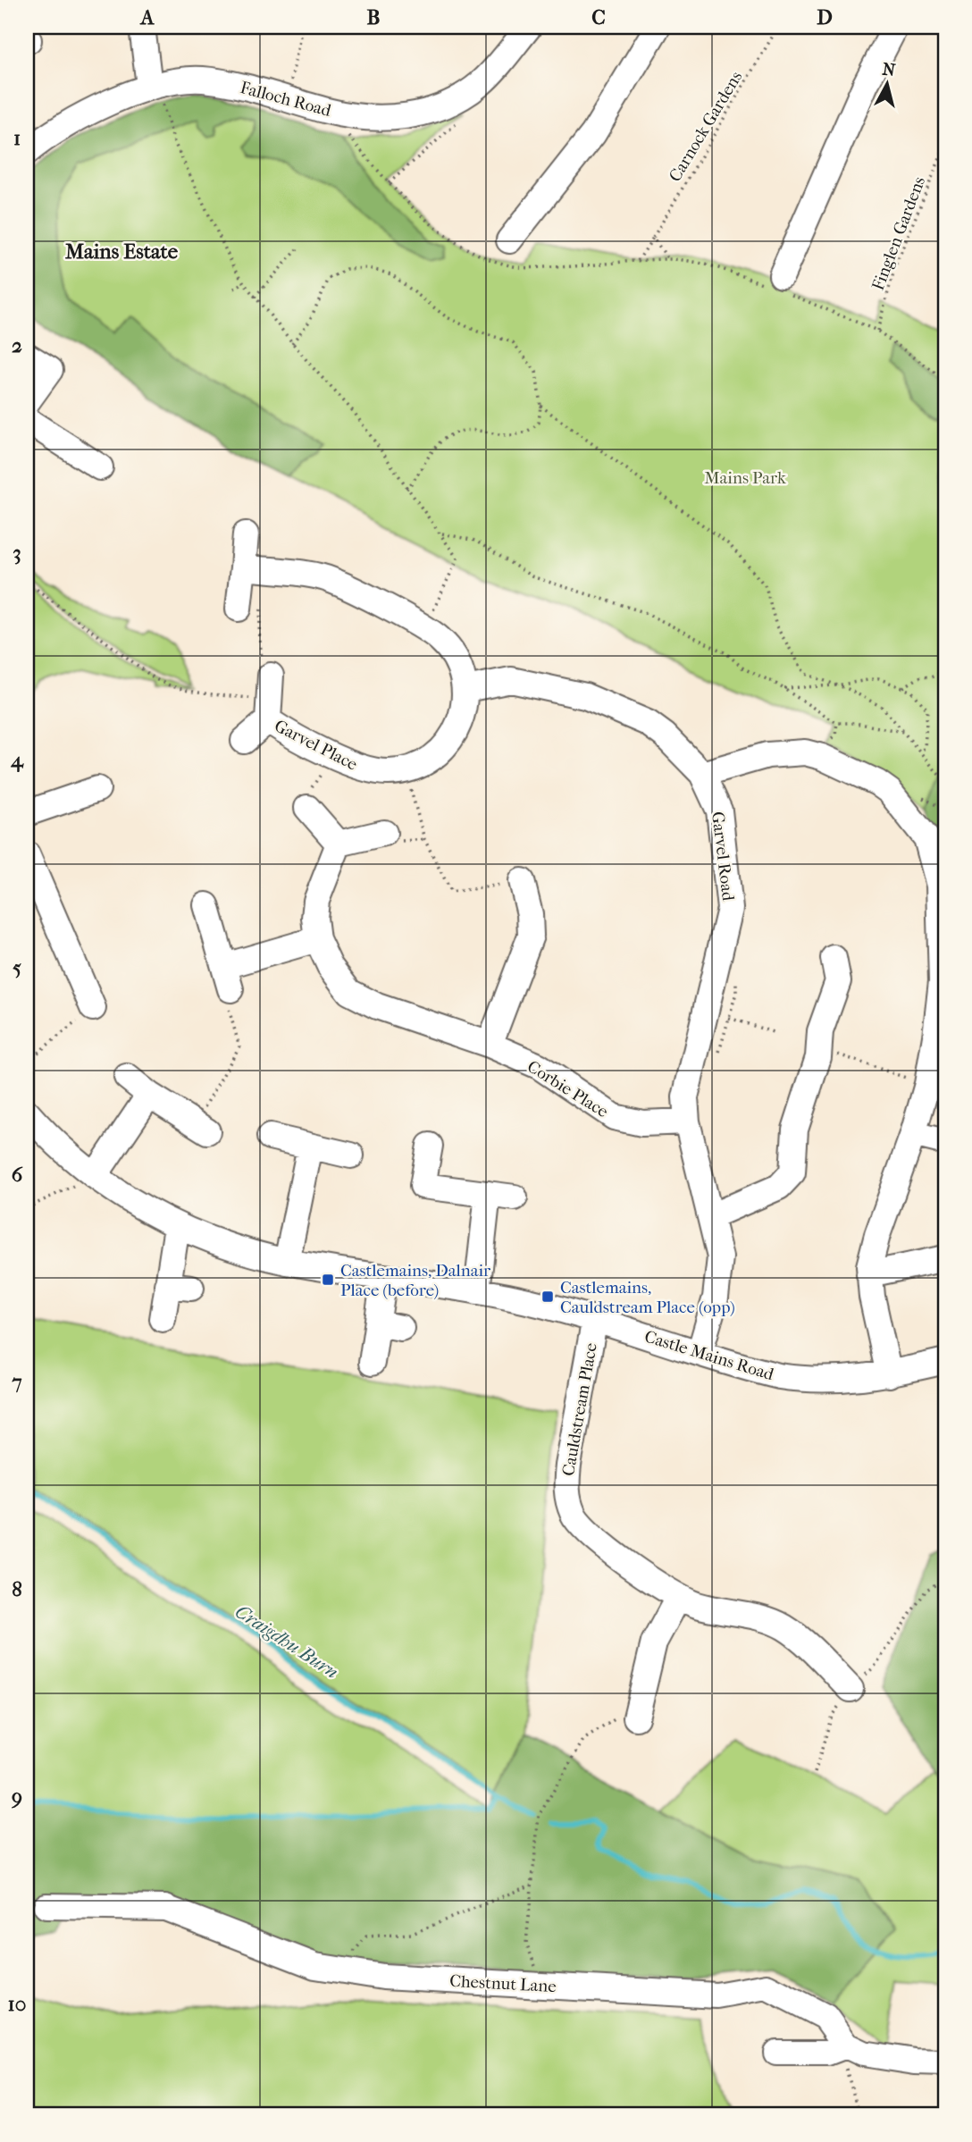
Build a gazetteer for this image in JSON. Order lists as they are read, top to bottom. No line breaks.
{"streets":{"street":["Falloch Road","Garvel Place","Garvel Road","Corbie Place","Castle Mains Road","Cauldstream Place","Chestnut Lane"],"path":["Carnock Gardens","Finglen Gardens"]},"crossings":[["Garvel Place","Garvel Road"],["Garvel Road","Corbie Place"],["Garvel Road","Castle Mains Road"],["Castle Mains Road","Cauldstream Place"]],"districts":["Mains Estate"],"water":["Craigdhu Burn"],"parks":["Mains Park"],"places":{"transit":["Castlemains, Dalnair Place (before)","Castlemains, Cauldstream Place (opp)"]},"north":"top","grid":{"columns":["A","B","C","D"],"rows":["1","2","3","4","5","6","7","8","9","10"]}}
